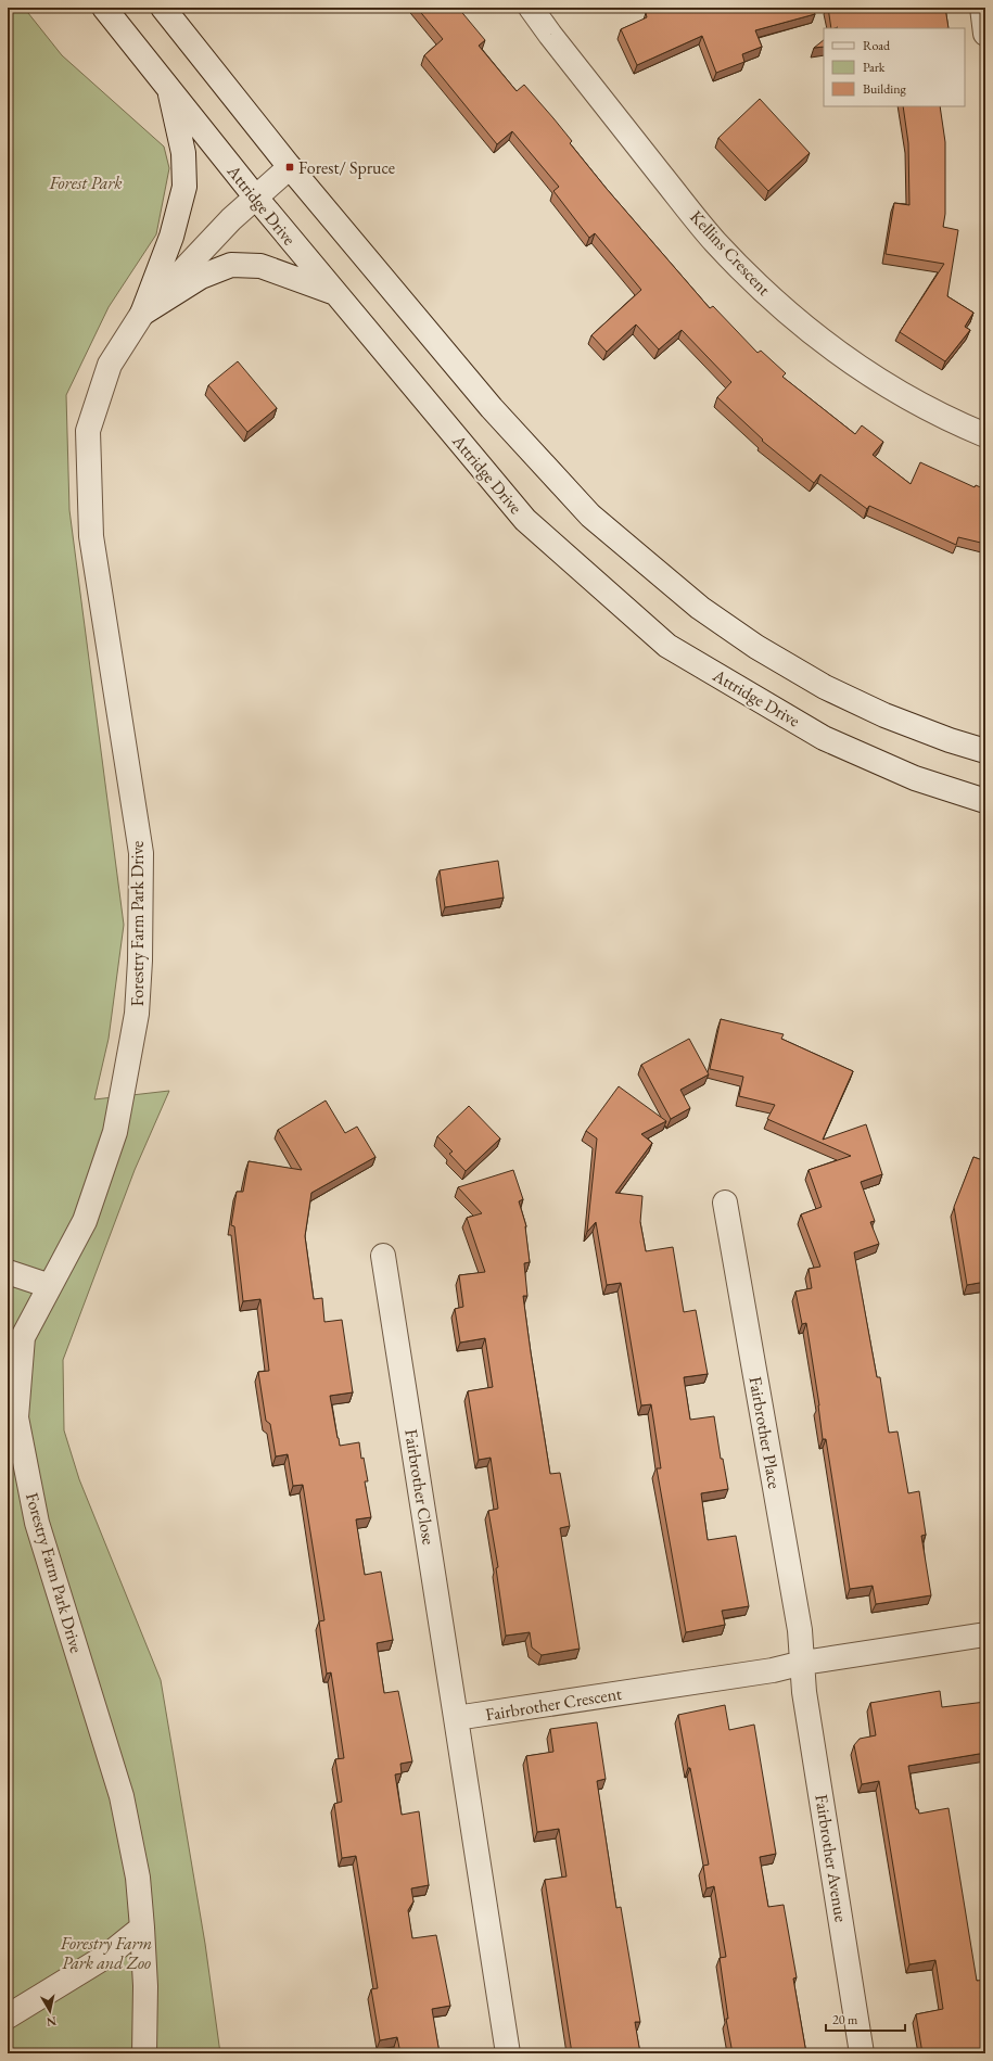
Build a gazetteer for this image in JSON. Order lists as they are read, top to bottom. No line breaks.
{"streets":{"street":["Attridge Drive","Kellins Crescent","Forestry Farm Park Drive","Fairbrother Place","Fairbrother Close","Fairbrother Crescent","Fairbrother Avenue"]},"crossings":[["Attridge Drive","Forestry Farm Park Drive"],["Fairbrother Place","Fairbrother Crescent"],["Fairbrother Place","Fairbrother Avenue"],["Fairbrother Close","Fairbrother Crescent"],["Fairbrother Crescent","Fairbrother Avenue"]],"parks":["Forest Park","Forestry Farm Park and Zoo"],"places":{"transit":["Forest/ Spruce"]},"legend":["Road","Park","Building"],"scale_bar":"20 m","north":"bottom"}
